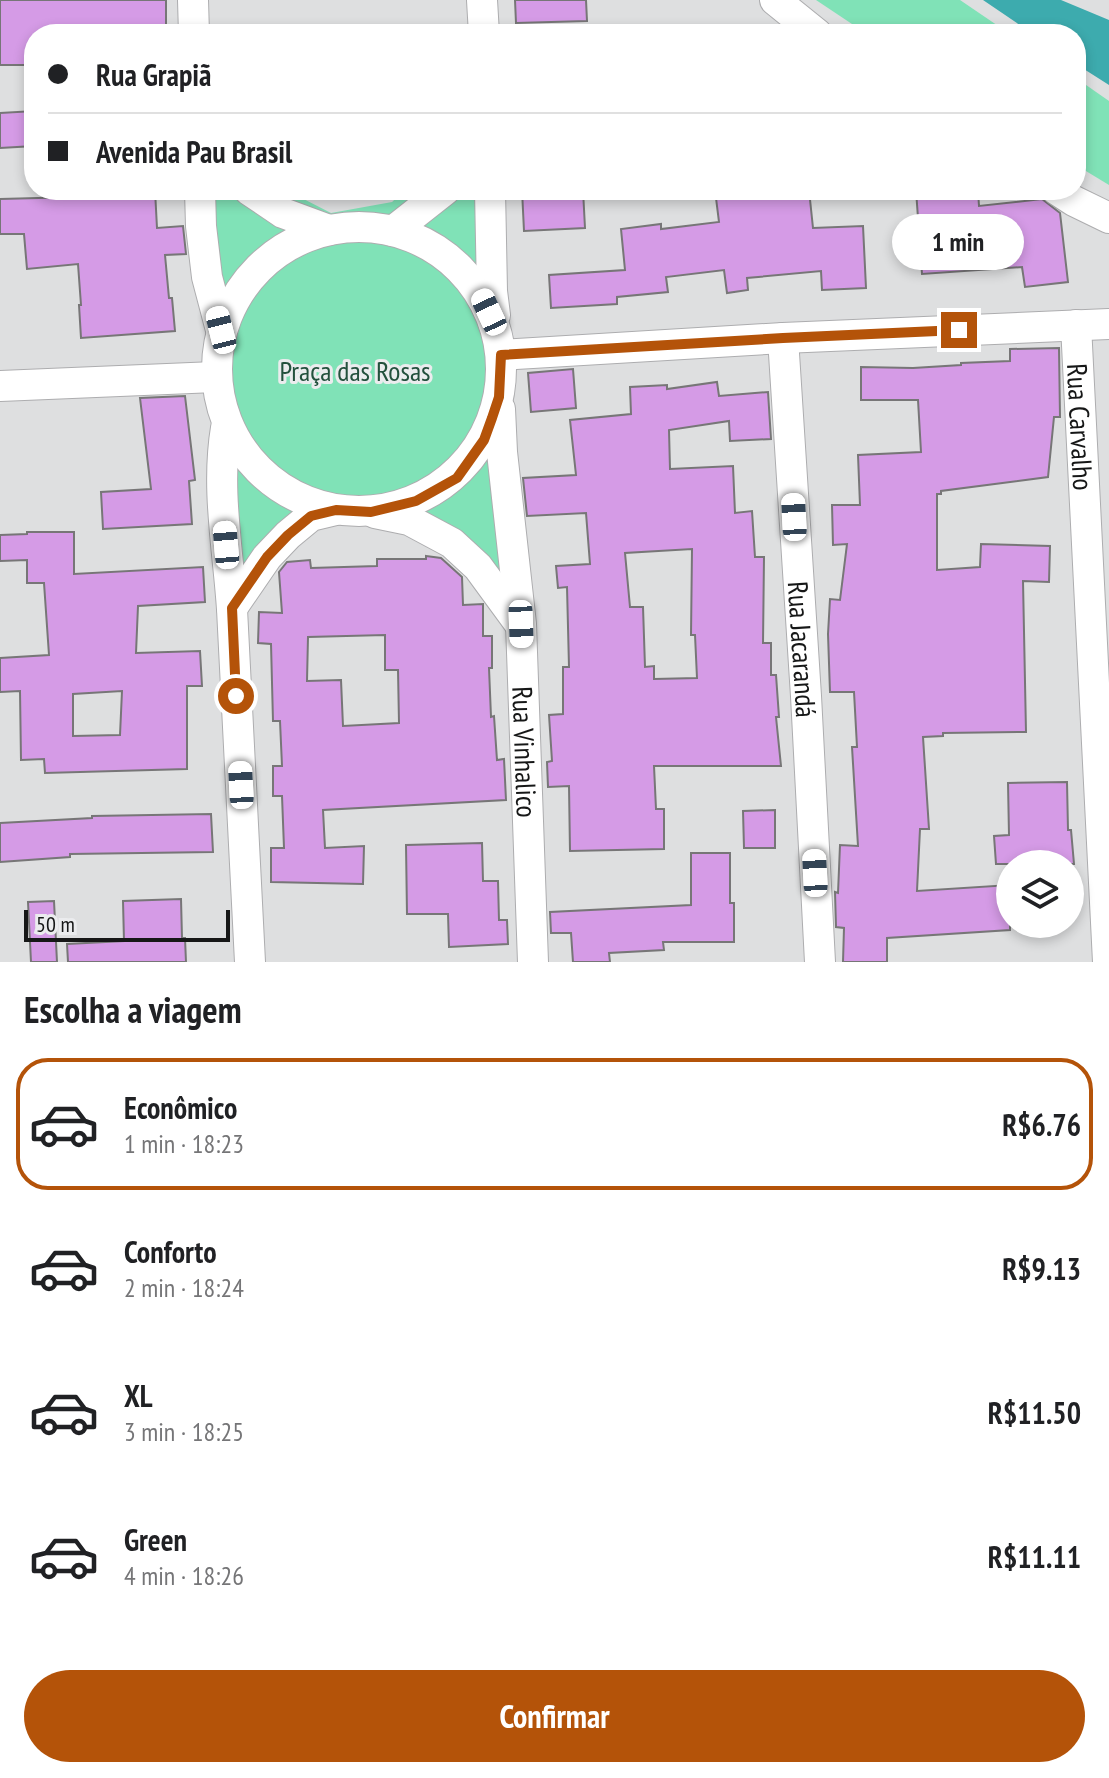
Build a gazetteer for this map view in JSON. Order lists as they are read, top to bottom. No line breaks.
{"streets":{"street":["Rua Carvalho","Rua Jacarandá","Rua Vinhalico"]},"parks":["Praça das Rosas"],"scale_bar":"50 m","page":{"banner":["Rua Grapiã","Avenida Pau Brasil"],"bubble":"1 min","scale":"50 m","heading":"Escolha a viagem","list":[{"name":"Econômico","note":"1 min · 18:23","value":"R$6.76"},{"name":"Conforto","note":"2 min · 18:24","value":"R$9.13"},{"name":"XL","note":"3 min · 18:25","value":"R$11.50"},{"name":"Green","note":"4 min · 18:26","value":"R$11.11"}],"buttons":"Confirmar"}}
